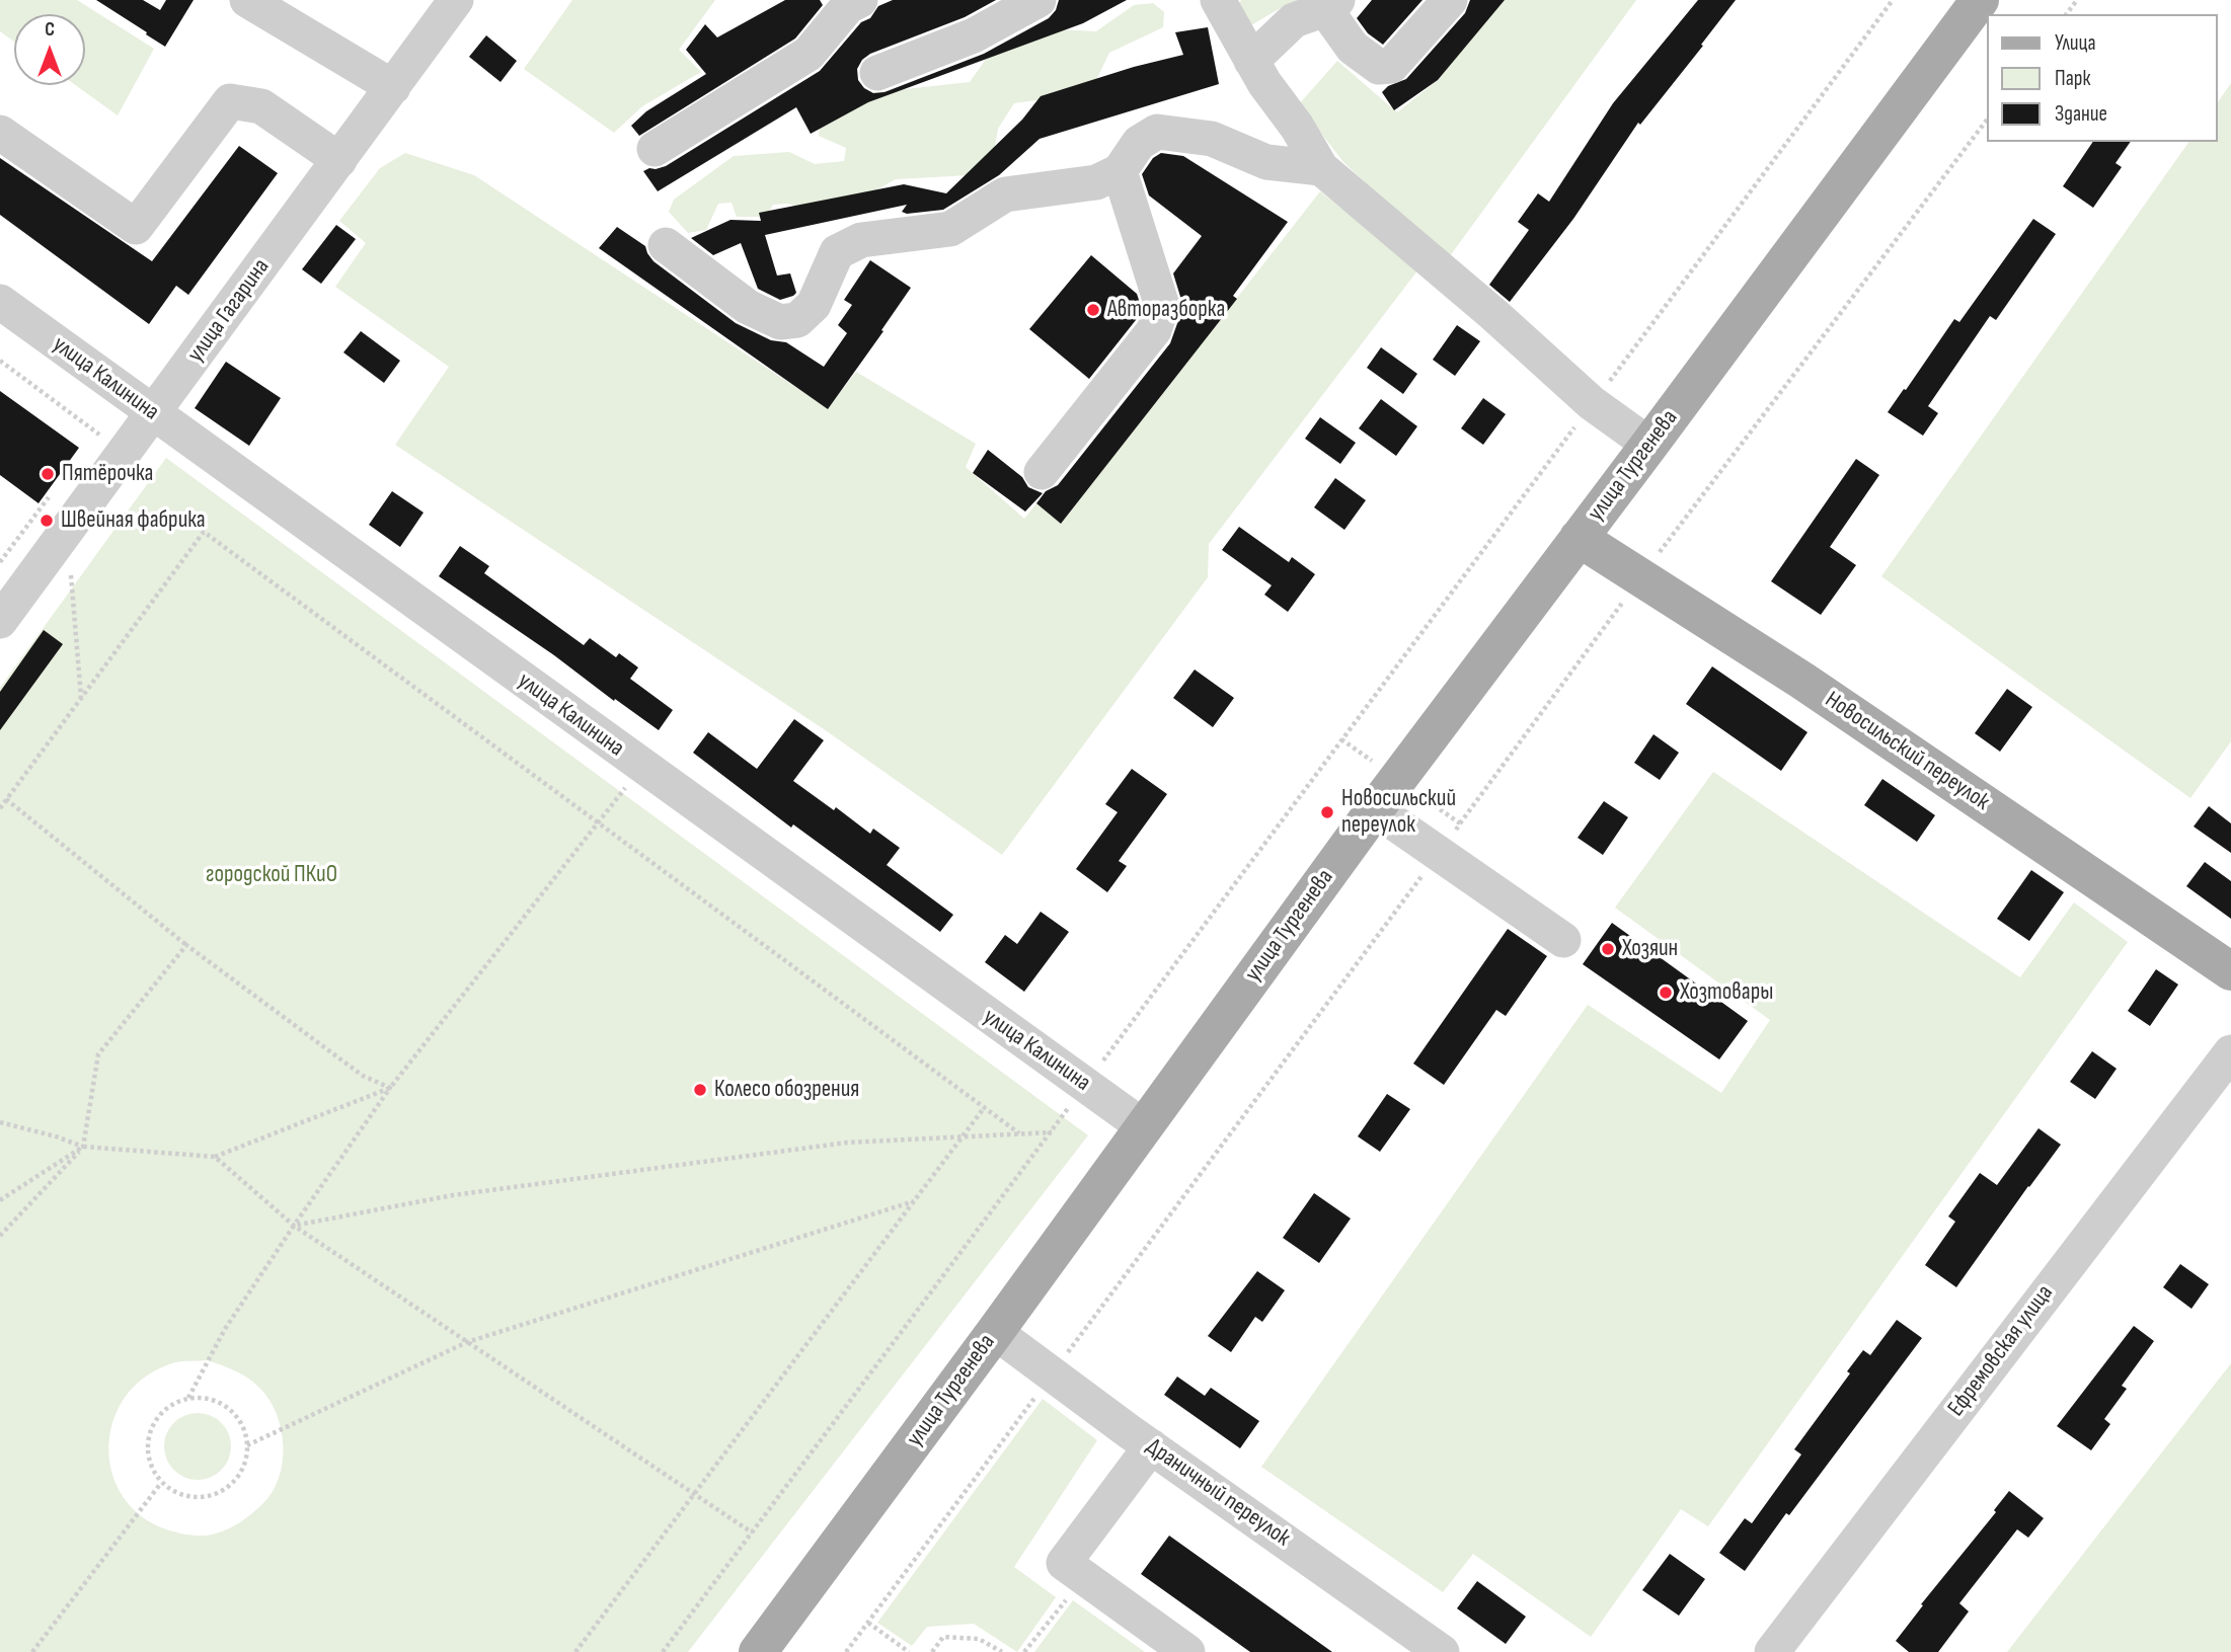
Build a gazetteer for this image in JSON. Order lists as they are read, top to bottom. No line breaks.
{"streets":{"main road":["улица Тургенева","Новосильский переулок"],"street":["улица Гагарина","улица Калинина","Ефремовская улица","Драничный переулок"]},"crossings":[["улица Гагарина","улица Калинина"],["улица Калинина","улица Тургенева"],["улица Тургенева","Новосильский переулок"],["улица Тургенева","Драничный переулок"]],"parks":["городской ПКиО"],"places":["Авторазборка","Пятёрочка","Швейная фабрика","Новосильский переулок","Хозяин","Хозтовары","Колесо обозрения"],"legend":["Улица","Парк","Здание"],"north":"top"}
